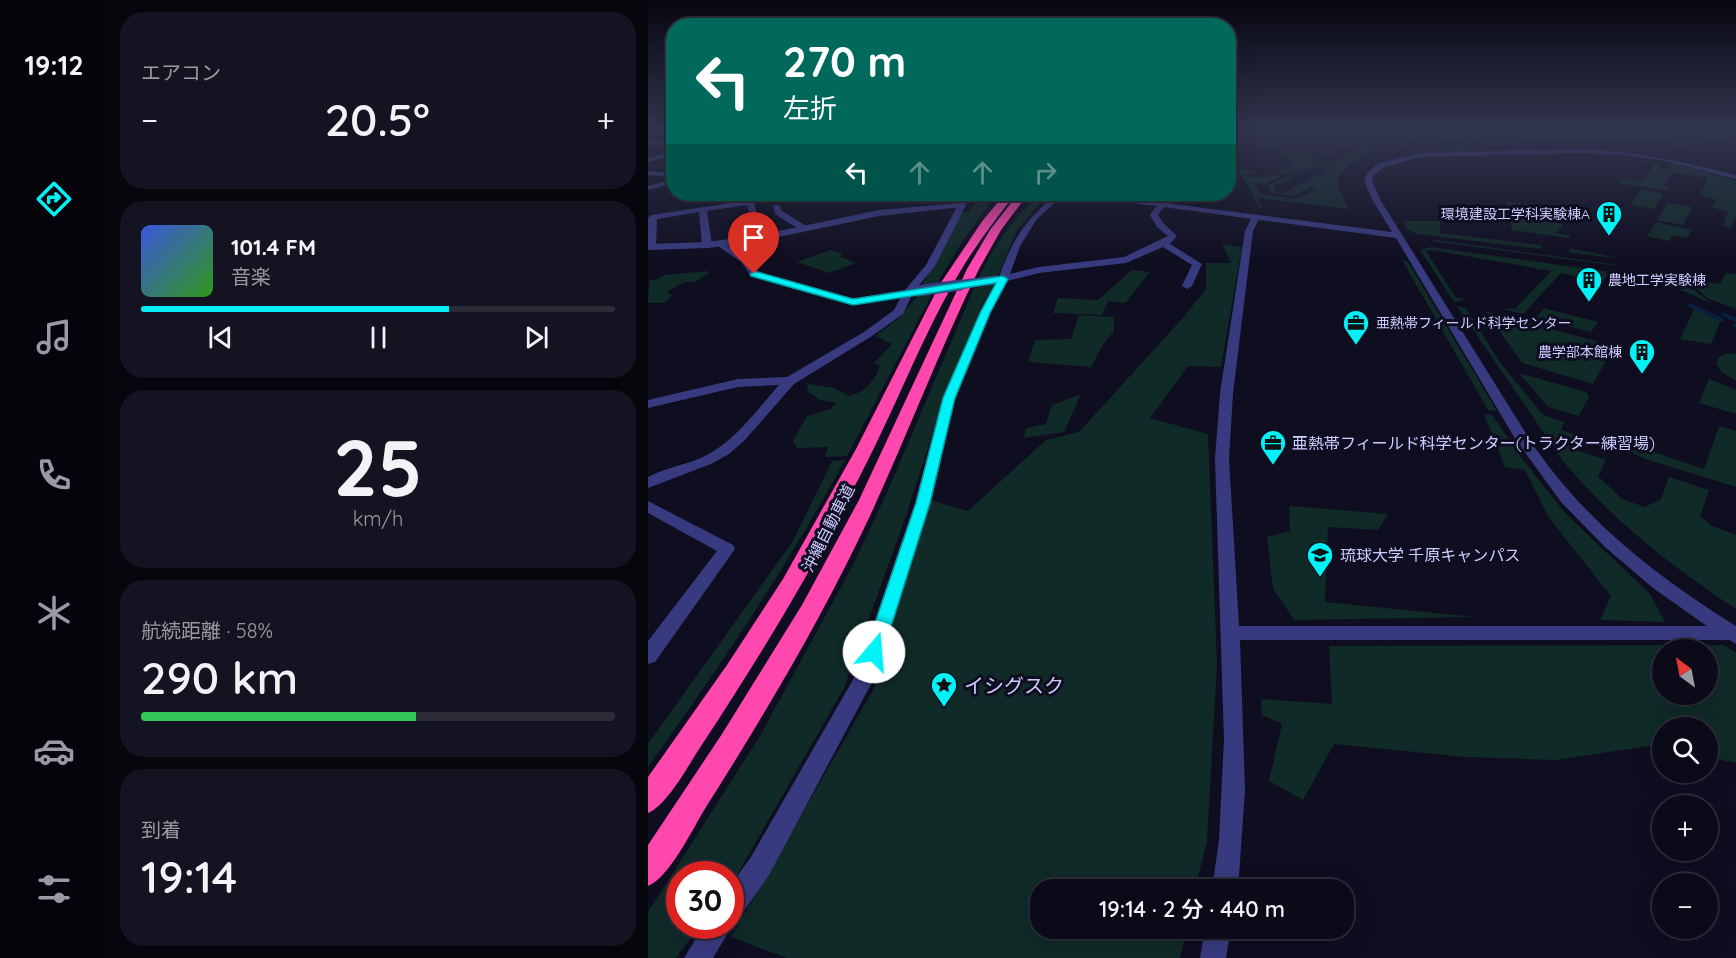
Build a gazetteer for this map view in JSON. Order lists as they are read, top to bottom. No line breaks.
{"streets":{"highway":["沖縄自動車道"]},"places":{"building":["環境建設工学科実験棟A","農地工学実験棟","農学部本館棟"],"office":["亜熱帯フィールド科学センター","亜熱帯フィールド科学センター(トラクター練習場)"],"school or university":["琉球大学 千原キャンパス"],"place":["イシグスク"]},"north":"top left","page":{"tabs":"19:12","tile":["エアコン",["25","km/h"],["航続距離 · 58%","290 km"],["到着","19:14"]],"turn":["270 m","左折"],"heat":["−","20.5°","+"],"song":["101.4 FM","音楽"],"map_buttons":["+","−"],"limit":"30","trip":"19:14 · 2 分 · 440 m"}}
